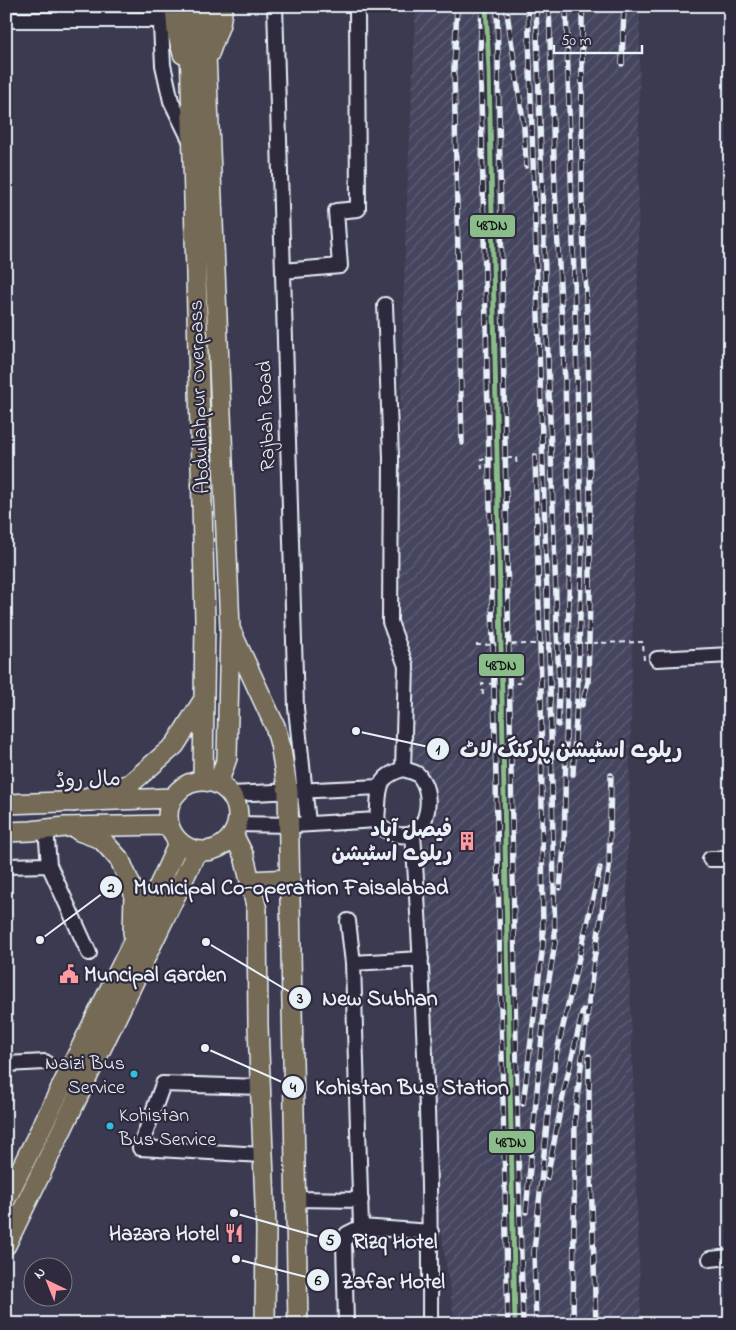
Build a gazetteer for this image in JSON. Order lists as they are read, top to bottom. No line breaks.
{"streets":{"main road":["Abdullahpur Overpass","Rajbah Road","مال روڈ"]},"crossings":[["Abdullahpur Overpass","Rajbah Road"],["Abdullahpur Overpass","مال روڈ"]],"places":{"other":["ریلوے اسٹیشن پارکنگ لاٹ","Municipal Co-operation Faisalabad","New Subhan","Kohistan Bus Station","Naizi Bus Service","Kohistan Bus Service","Rizq Hotel","Zafar Hotel"],"building":["فیصل آباد ریلوے اسٹیشن"],"public building":["Muncipal Garden"],"restaurant":["Hazara Hotel"]},"lines":["transit line 48DN"],"scale_bar":"50 m","north":"top left"}
